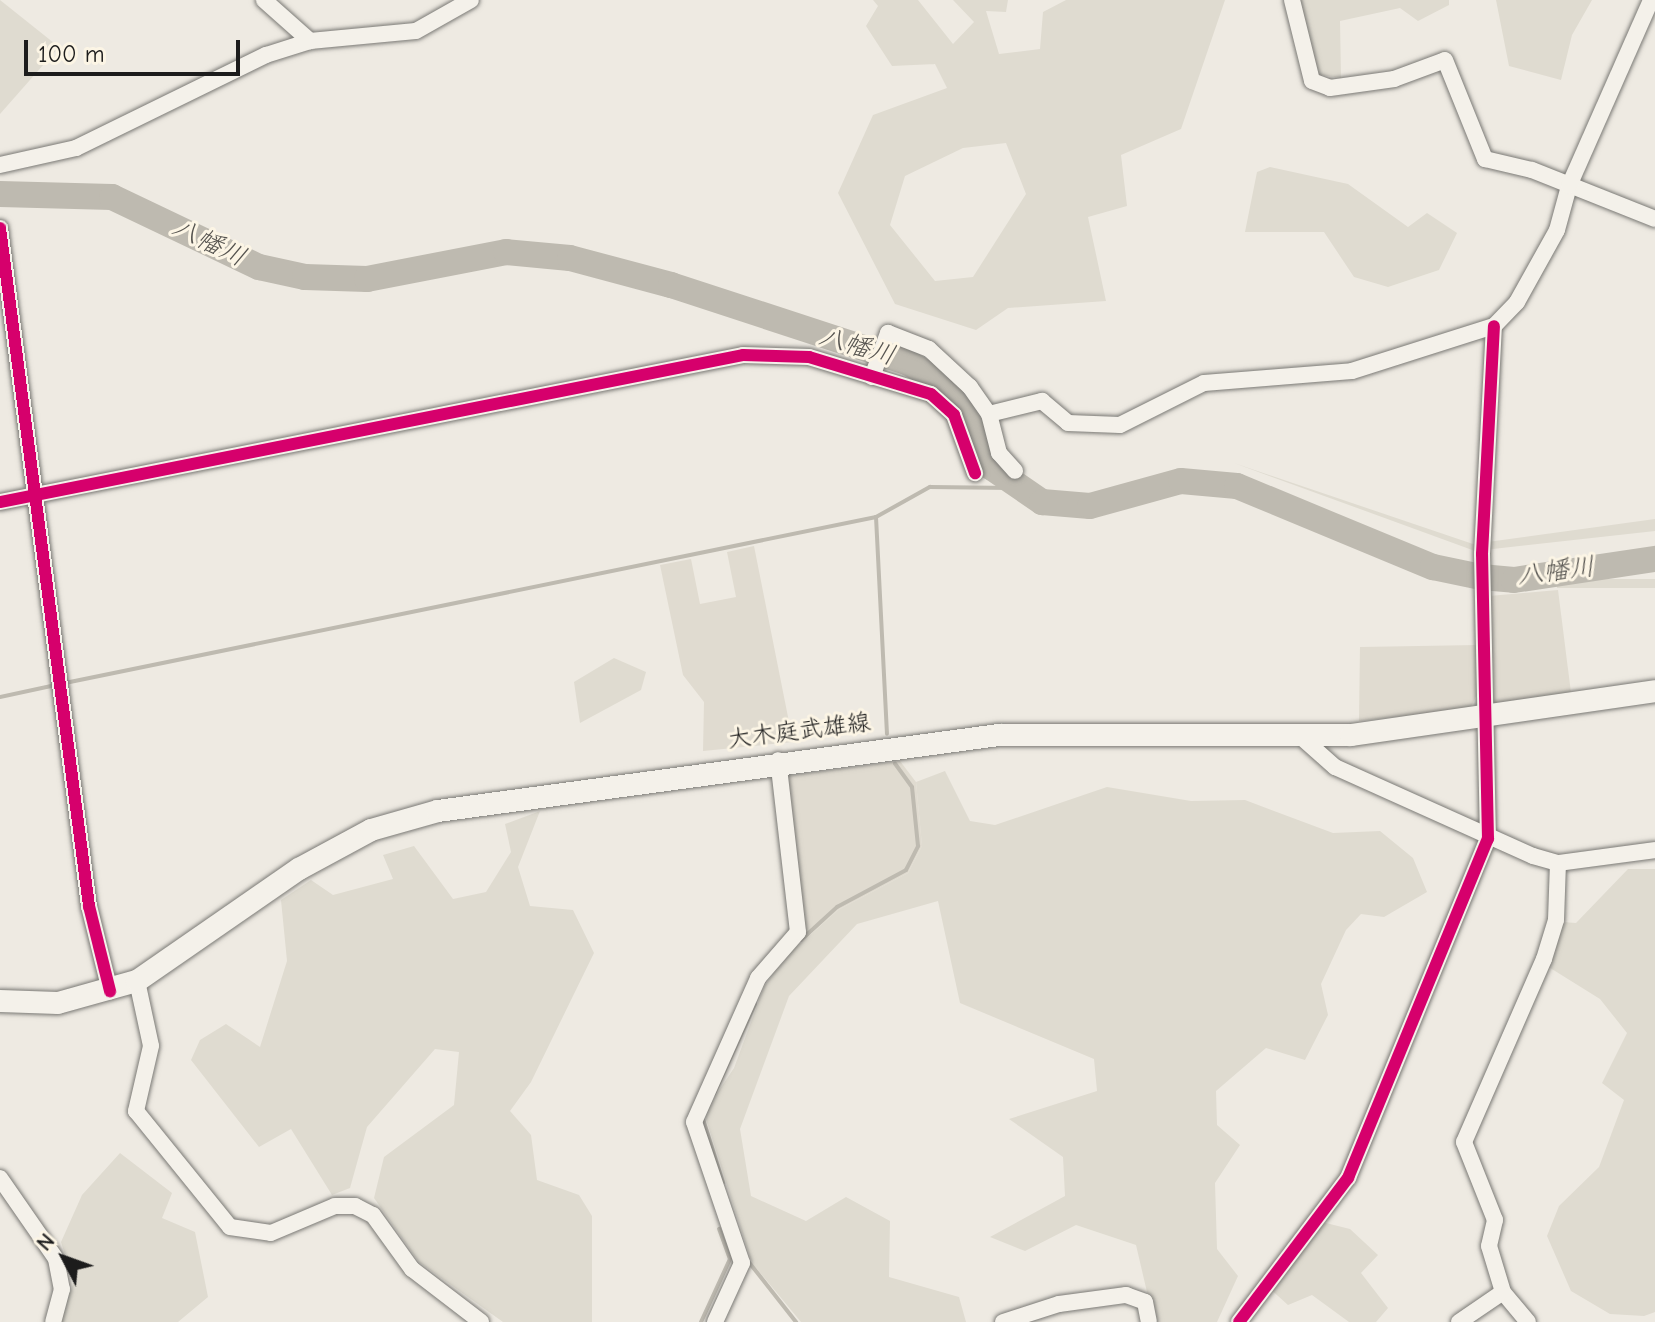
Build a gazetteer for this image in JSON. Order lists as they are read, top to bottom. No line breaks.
{"streets":{"main road":["大木庭武雄線"]},"water":["八幡川"],"scale_bar":"100 m","north":"top left"}
